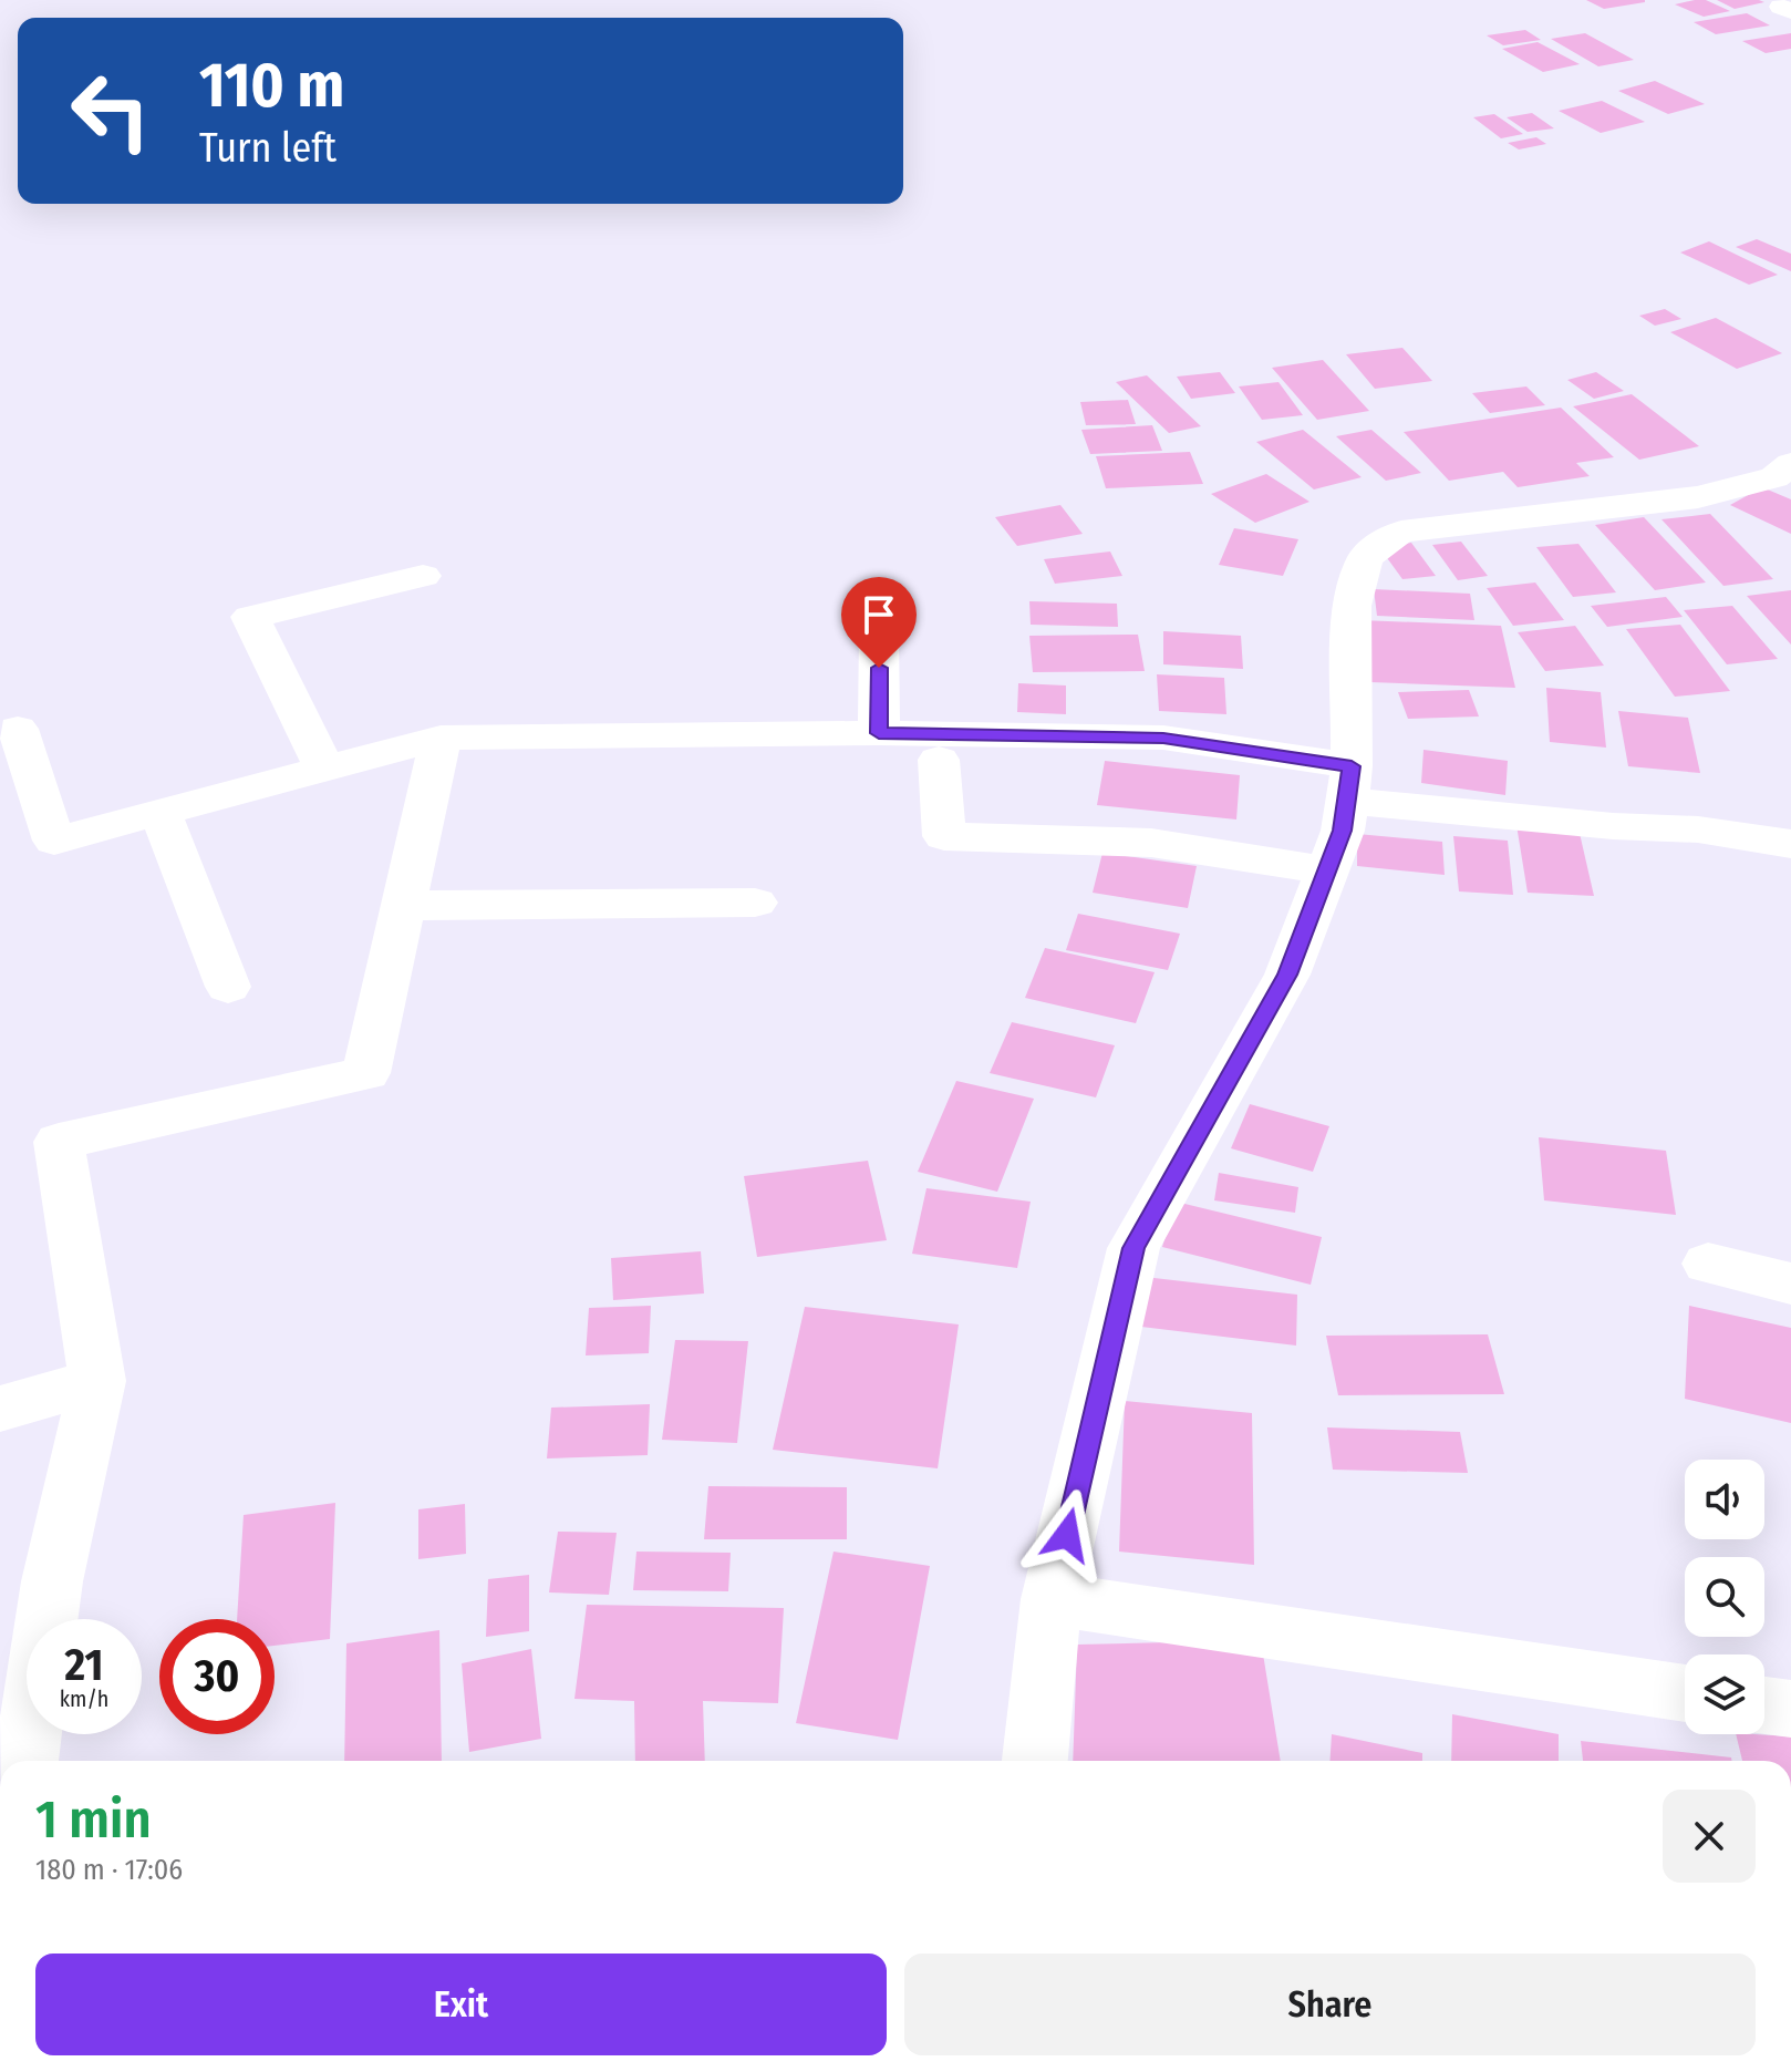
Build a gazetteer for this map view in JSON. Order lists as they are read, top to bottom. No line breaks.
{"page":{"turn":["110 m","Turn left"],"speed":"21 km/h","limit":"30","heading":["1 min","180 m · 17:06"],"buttons":["Exit","Share"]}}
